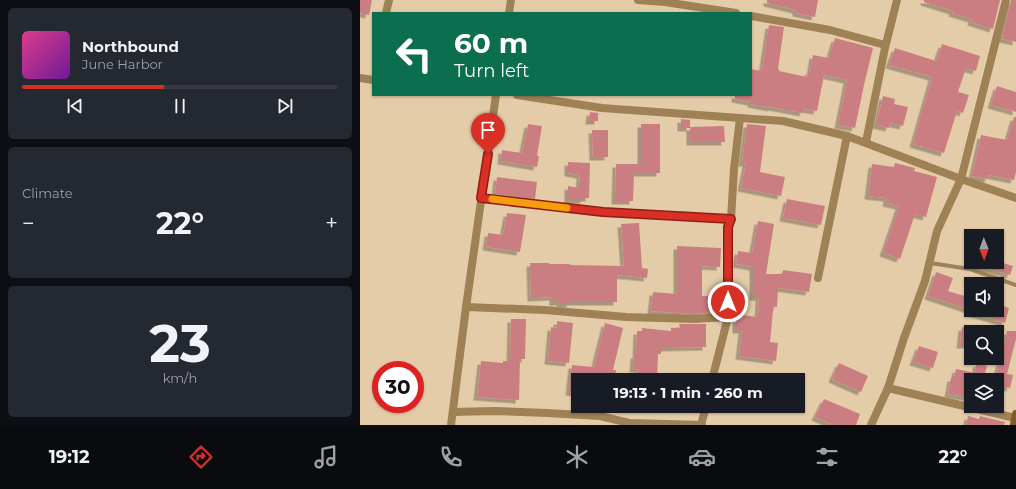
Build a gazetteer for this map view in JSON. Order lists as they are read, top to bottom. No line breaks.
{"north":"bottom","page":{"turn":["60 m","Turn left"],"song":["Northbound","June Harbor"],"tile":["Climate",["23","km/h"]],"heat":["−","22°","+"],"limit":"30","trip":"19:13 · 1 min · 260 m","tabs":["19:12","22°"]}}
